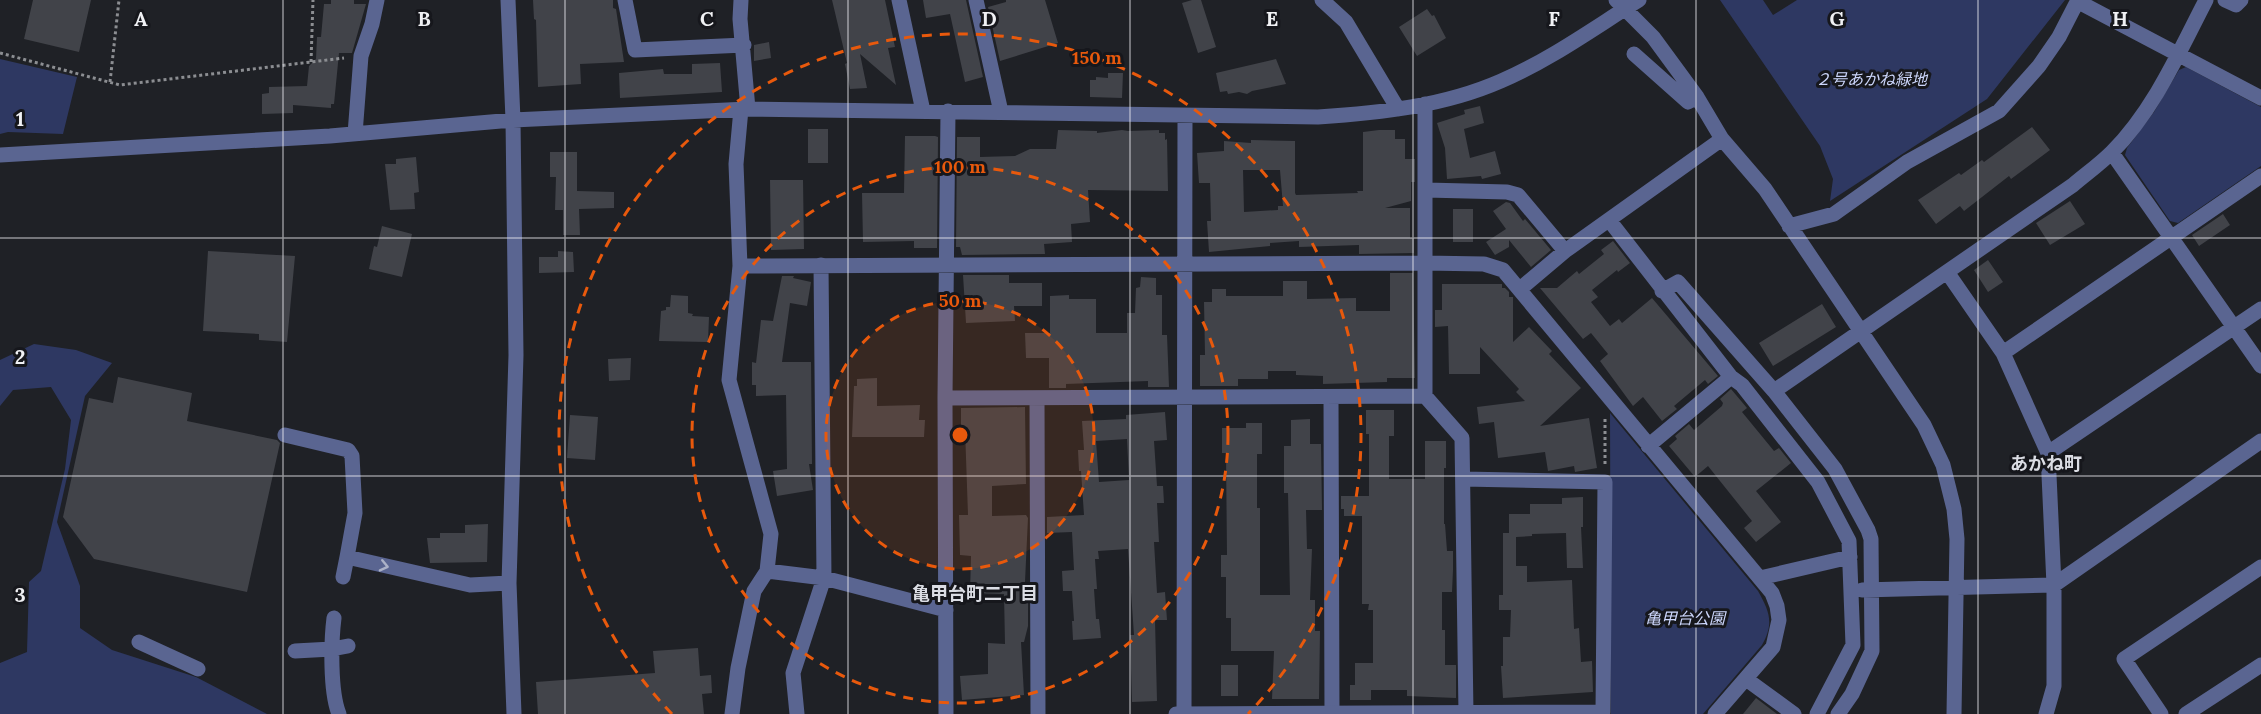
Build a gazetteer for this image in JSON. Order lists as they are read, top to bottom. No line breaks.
{"districts":["あかね町","亀甲台町二丁目"],"parks":["２号あかね緑地","亀甲台公園"],"grid":{"columns":["A","B","C","D","E","F","G","H"],"rows":["1","2","3"]},"rings":["150 m","100 m","50 m"]}
